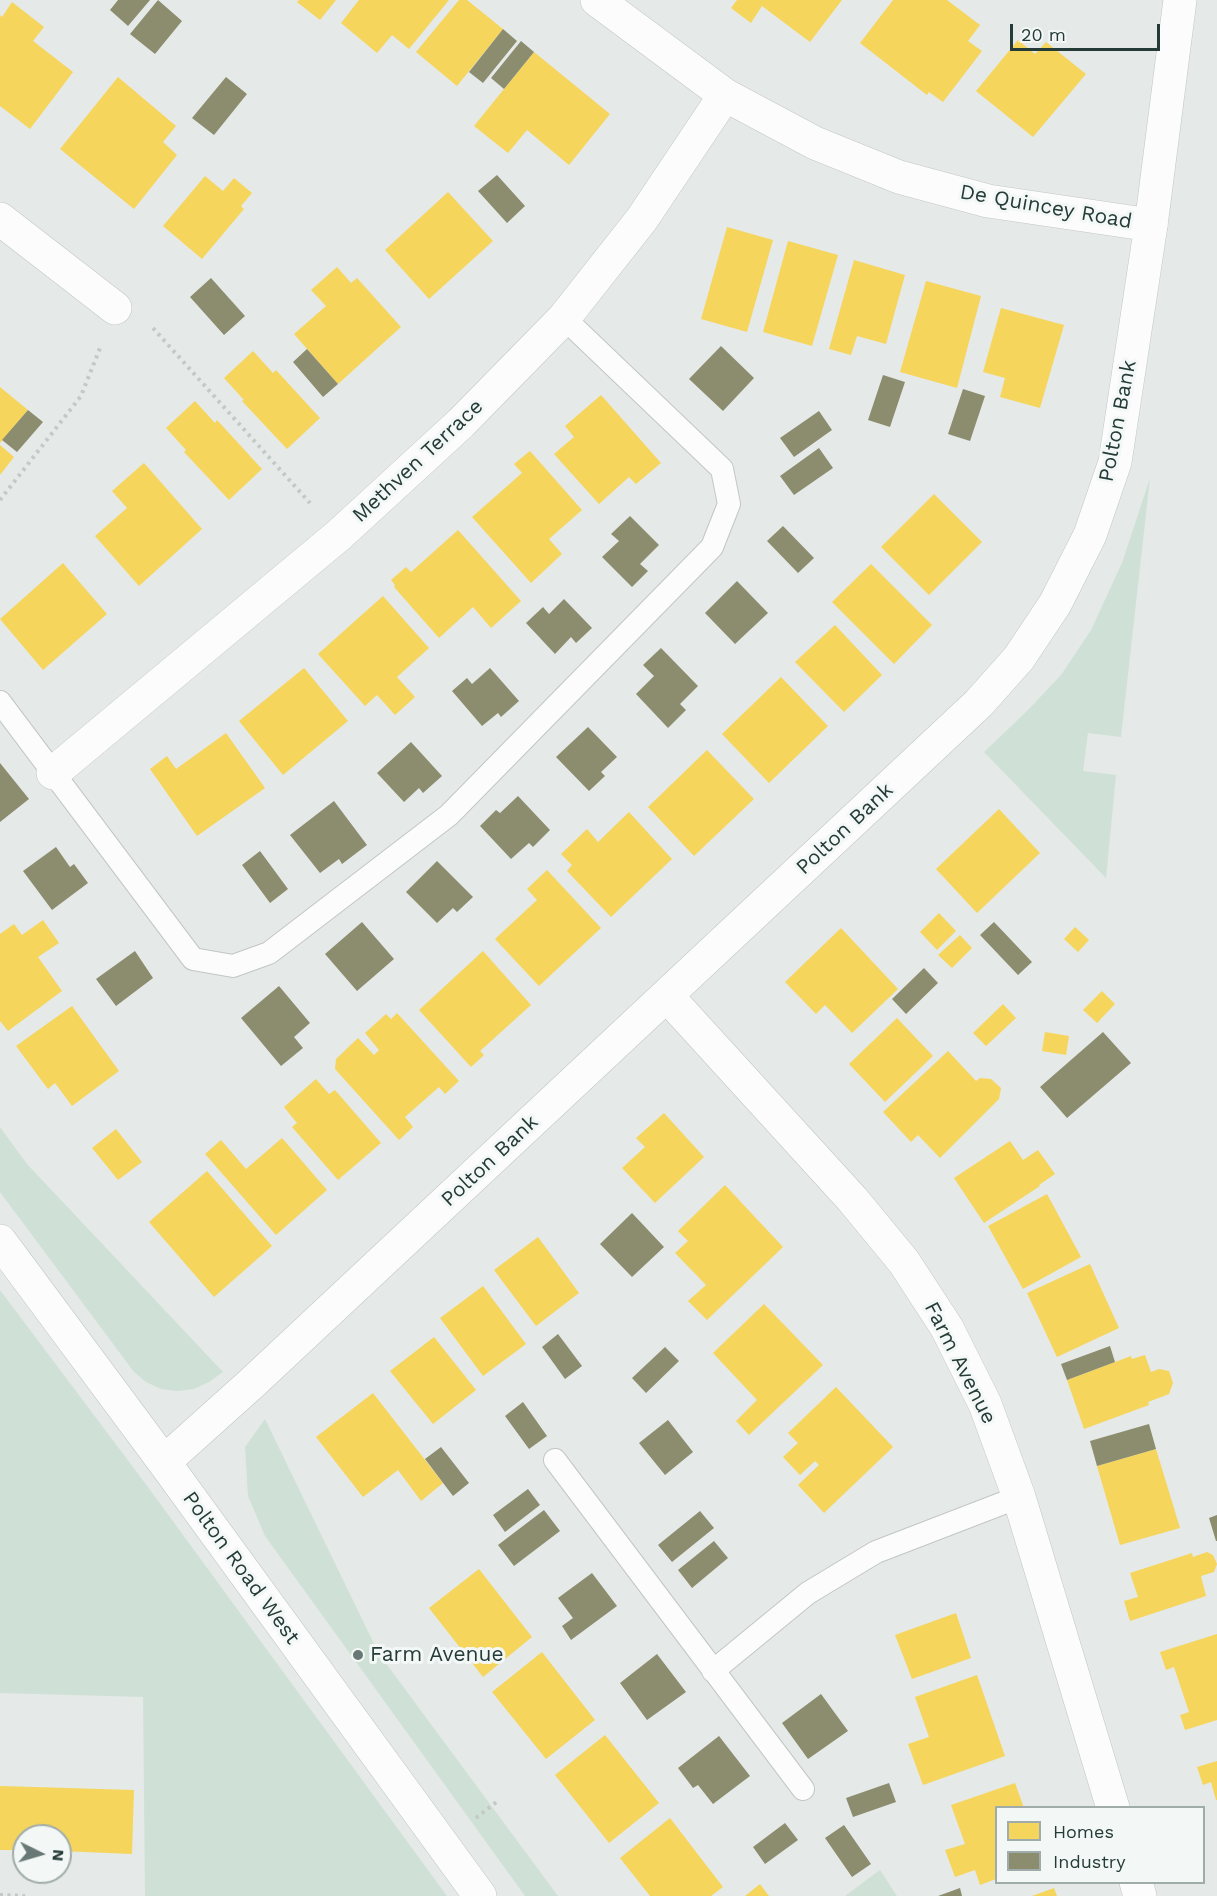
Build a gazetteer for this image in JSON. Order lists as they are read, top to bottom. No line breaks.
{"streets":{"street":["De Quincey Road","Polton Bank","Methven Terrace","Farm Avenue","Polton Road West"]},"crossings":[["De Quincey Road","Polton Bank"],["De Quincey Road","Methven Terrace"],["Polton Bank","Farm Avenue"],["Polton Bank","Polton Road West"]],"places":["Farm Avenue"],"legend":["Homes","Industry"],"scale_bar":"20 m","north":"right"}
